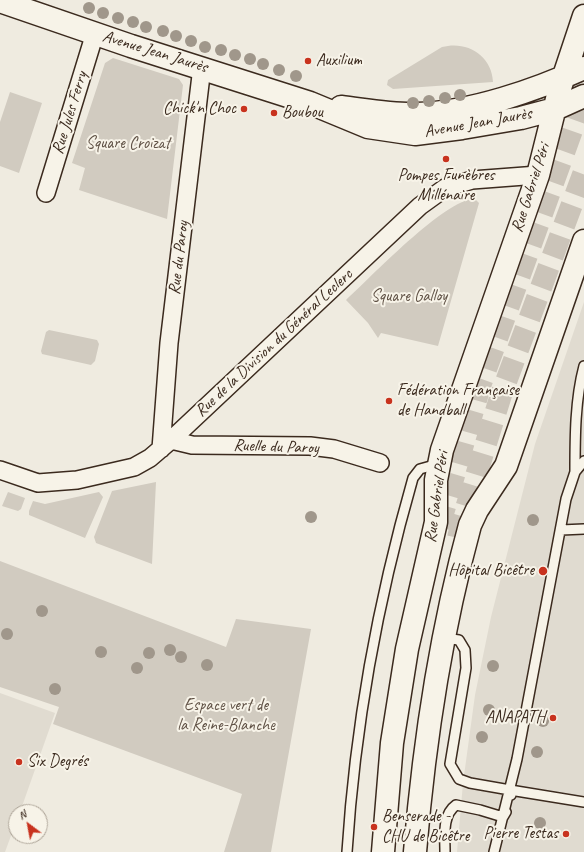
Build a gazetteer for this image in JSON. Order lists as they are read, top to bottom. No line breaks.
{"streets":{"main road":["Avenue Jean Jaurès","Rue Gabriel Péri"],"street":["Rue Jules Ferry","Rue du Paroy","Rue de la Division du Général Leclerc","Ruelle du Paroy"]},"crossings":[["Avenue Jean Jaurès","Rue Jules Ferry"],["Avenue Jean Jaurès","Rue Gabriel Péri"],["Avenue Jean Jaurès","Rue du Paroy"],["Rue Gabriel Péri","Rue de la Division du Général Leclerc"],["Rue du Paroy","Rue de la Division du Général Leclerc"],["Rue du Paroy","Ruelle du Paroy"],["Rue de la Division du Général Leclerc","Ruelle du Paroy"]],"parks":["Square Croizat","Square Galloy","Espace vert de la Reine-Blanche"],"places":["Auxilium","Chick'n Choc","Boubou","Pompes Funèbres Millénaire","Fédération Française de Handball","Hôpital Bicêtre","ANAPATH","Six Degrés","Benserade - CHU de Bicêtre","Pierre Testas"],"north":"top left"}
